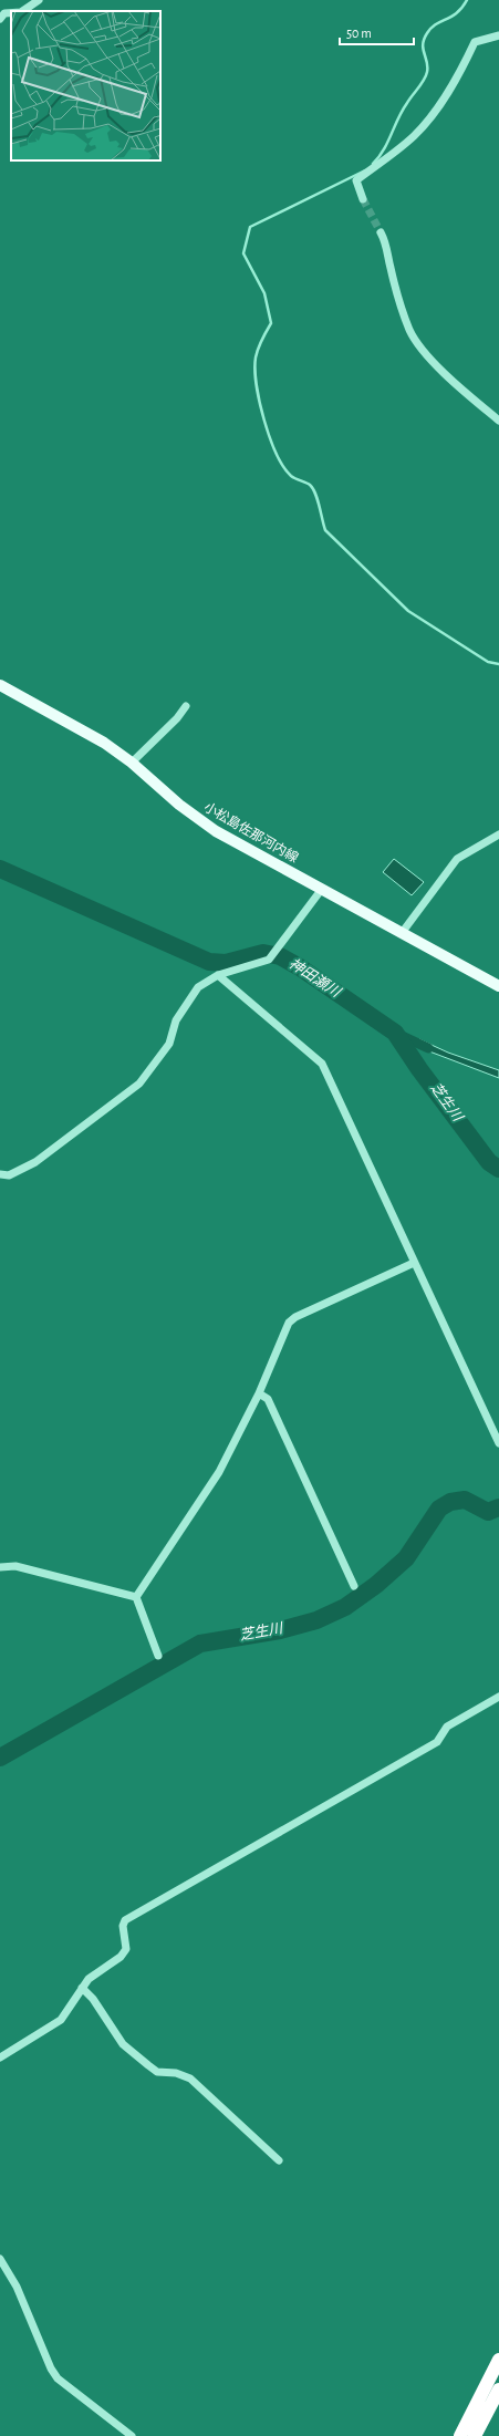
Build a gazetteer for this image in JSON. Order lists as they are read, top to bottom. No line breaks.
{"streets":{"main road":["小松島佐那河内線"]},"water":["神田瀬川","芝生川"],"scale_bar":"50 m"}
